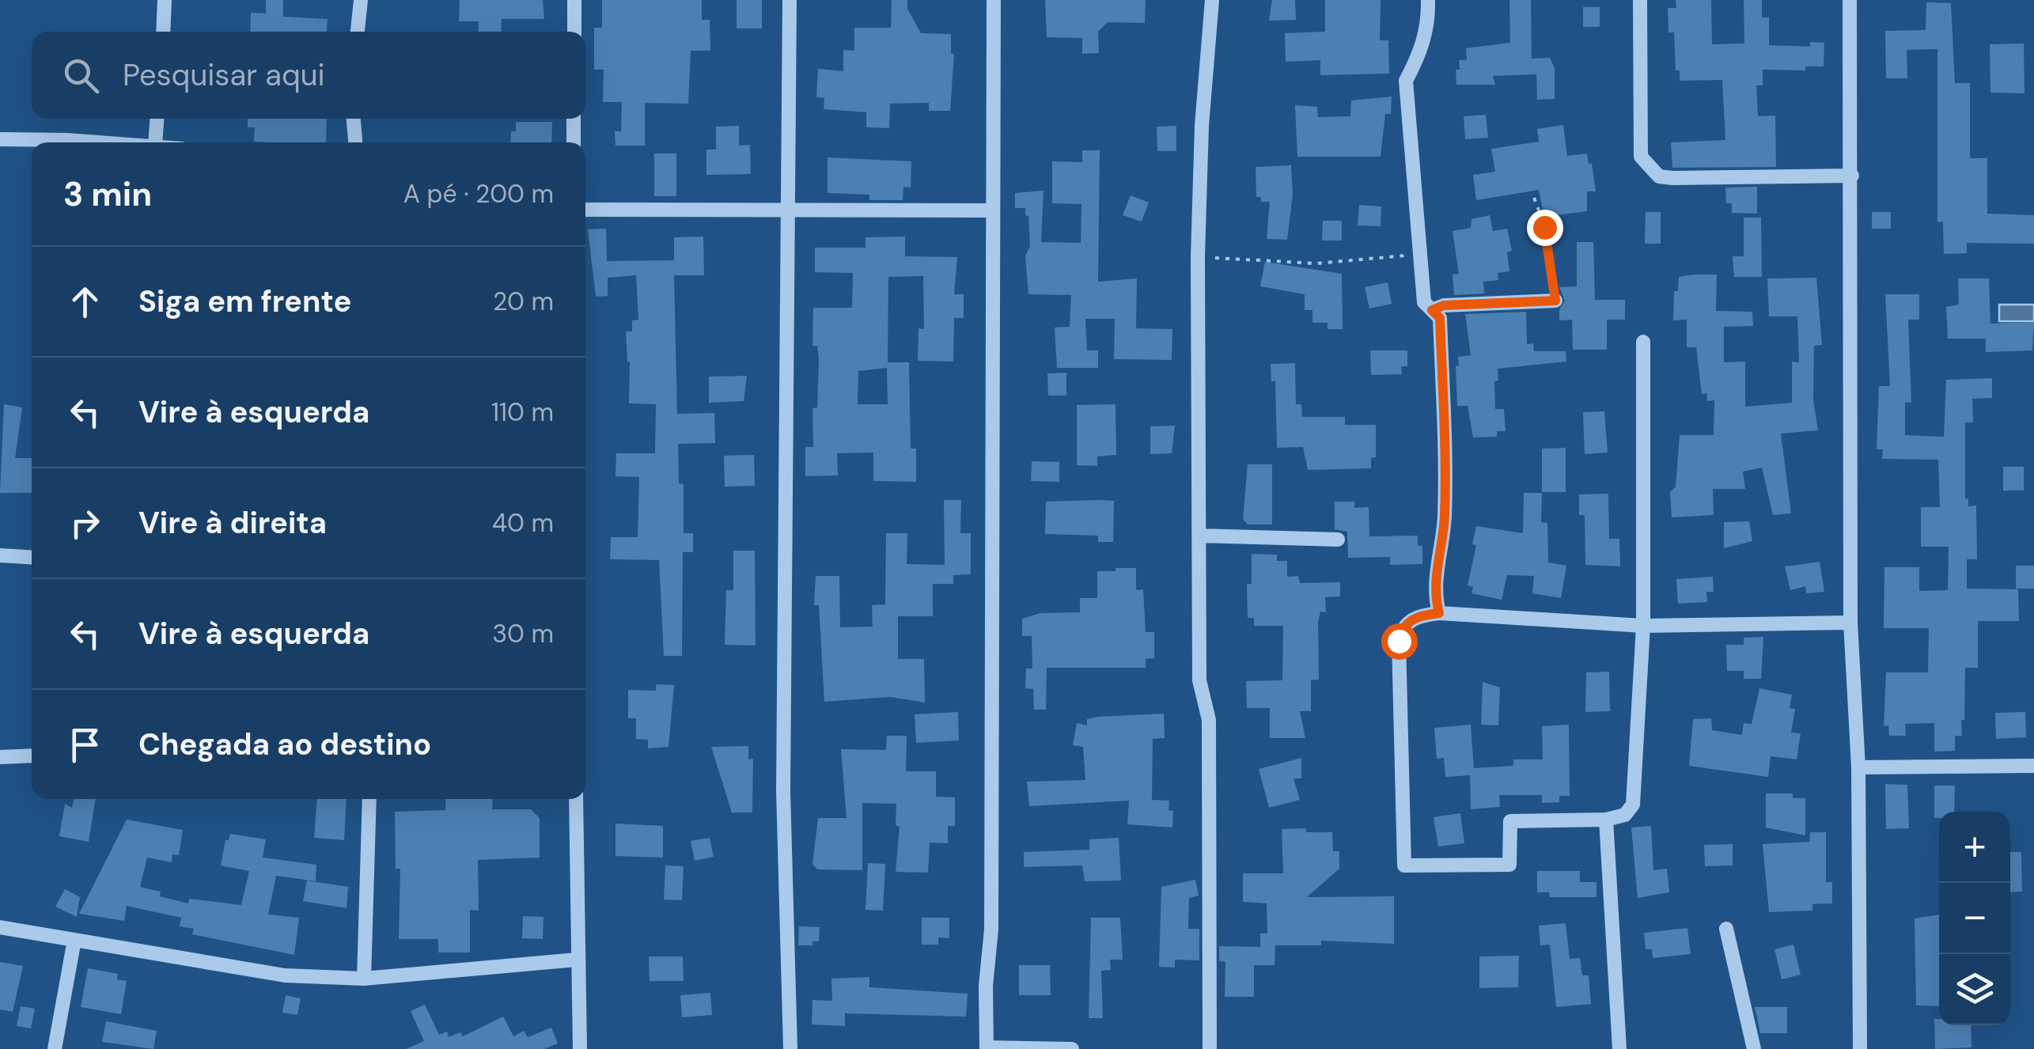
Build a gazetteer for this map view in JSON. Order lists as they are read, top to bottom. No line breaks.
{"page":{"search":"Pesquisar aqui","heading":["3 min","A pé · 200 m"],"list":[["Siga em frente","20 m"],["Vire à esquerda","110 m"],["Vire à direita","40 m"],["Vire à esquerda","30 m"],"Chegada ao destino"],"map_buttons":["+","−"]}}
